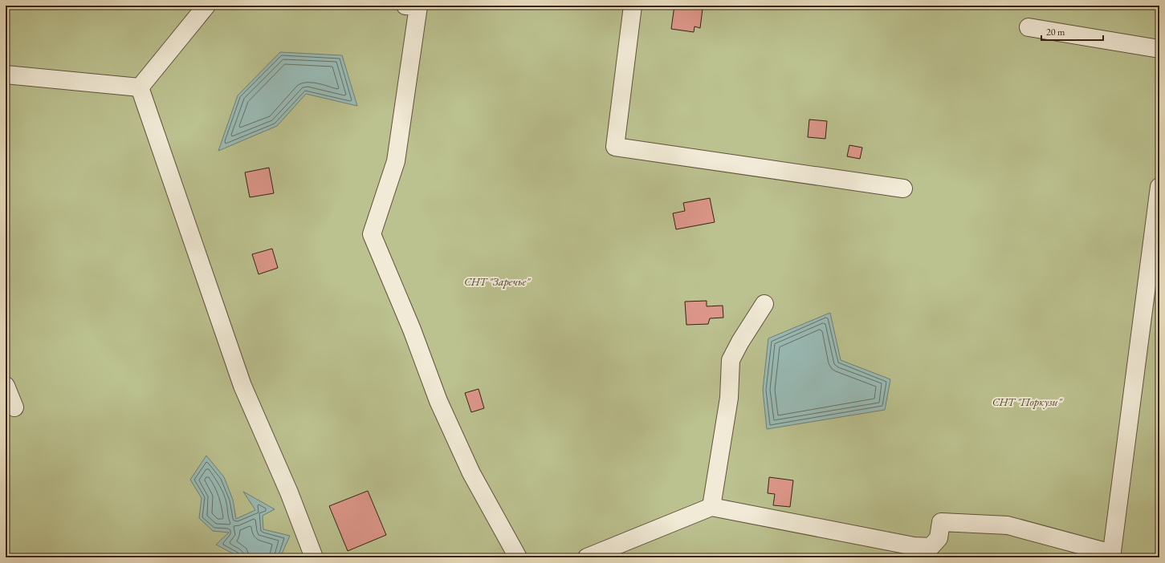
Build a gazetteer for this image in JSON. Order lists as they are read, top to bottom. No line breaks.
{"parks":["СНТ \"Заречье\"","СНТ \"Поркузи\""],"scale_bar":"20 m"}
